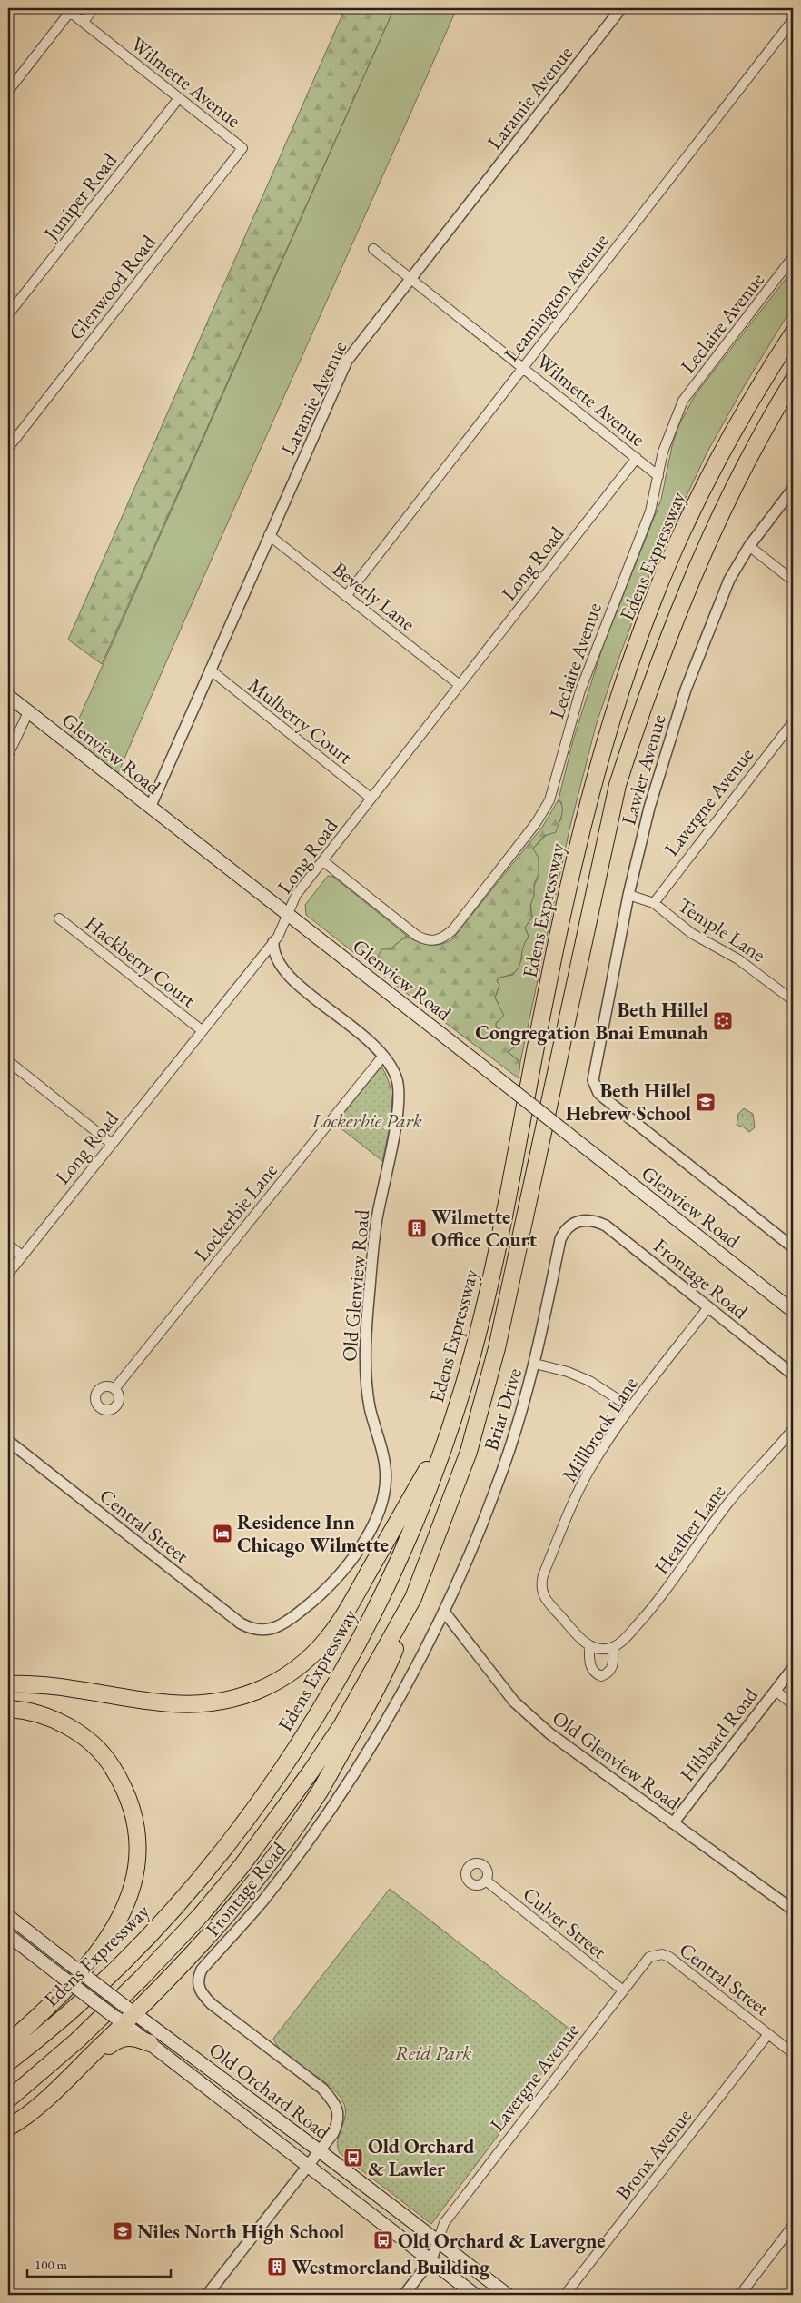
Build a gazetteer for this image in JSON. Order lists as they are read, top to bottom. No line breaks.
{"streets":{"highway":["Edens Expressway"],"main road":["Glenview Road","Old Orchard Road"],"street":["Wilmette Avenue","Laramie Avenue","Juniper Road","Glenwood Road","Leamington Avenue","Leclaire Avenue","Long Road","Beverly Lane","Mulberry Court","Lawler Avenue","Lavergne Avenue","Temple Lane","Hackberry Court","Lockerbie Lane","Frontage Road","Old Glenview Road","Briar Drive","Millbrook Lane","Central Street","Heather Lane","Hibbard Road","Culver Street","Bronx Avenue"]},"crossings":[["Wilmette Avenue","Laramie Avenue"],["Wilmette Avenue","Juniper Road"],["Wilmette Avenue","Glenwood Road"],["Wilmette Avenue","Leamington Avenue"],["Wilmette Avenue","Leclaire Avenue"],["Wilmette Avenue","Long Road"],["Laramie Avenue","Beverly Lane"],["Laramie Avenue","Mulberry Court"],["Laramie Avenue","Glenview Road"],["Leamington Avenue","Beverly Lane"],["Leclaire Avenue","Long Road"],["Long Road","Beverly Lane"],["Long Road","Mulberry Court"],["Long Road","Glenview Road"],["Long Road","Hackberry Court"],["Long Road","Old Glenview Road"],["Lawler Avenue","Temple Lane"],["Lavergne Avenue","Temple Lane"],["Lavergne Avenue","Central Street"],["Lavergne Avenue","Culver Street"],["Lavergne Avenue","Old Orchard Road"],["Lockerbie Lane","Old Glenview Road"],["Frontage Road","Old Glenview Road"],["Frontage Road","Briar Drive"],["Frontage Road","Millbrook Lane"],["Frontage Road","Old Orchard Road"],["Old Glenview Road","Briar Drive"],["Old Glenview Road","Central Street"],["Old Glenview Road","Hibbard Road"],["Millbrook Lane","Heather Lane"],["Central Street","Bronx Avenue"]],"parks":["Lockerbie Park","Reid Park"],"places":{"synagogue":["Beth Hillel Congregation Bnai Emunah"],"school or university":["Beth Hillel Hebrew School","Niles North High School"],"building":["Wilmette Office Court","Westmoreland Building"],"hotel":["Residence Inn Chicago Wilmette"],"bus stop":["Old Orchard & Lawler","Old Orchard & Lavergne"]},"scale_bar":"100 m"}
